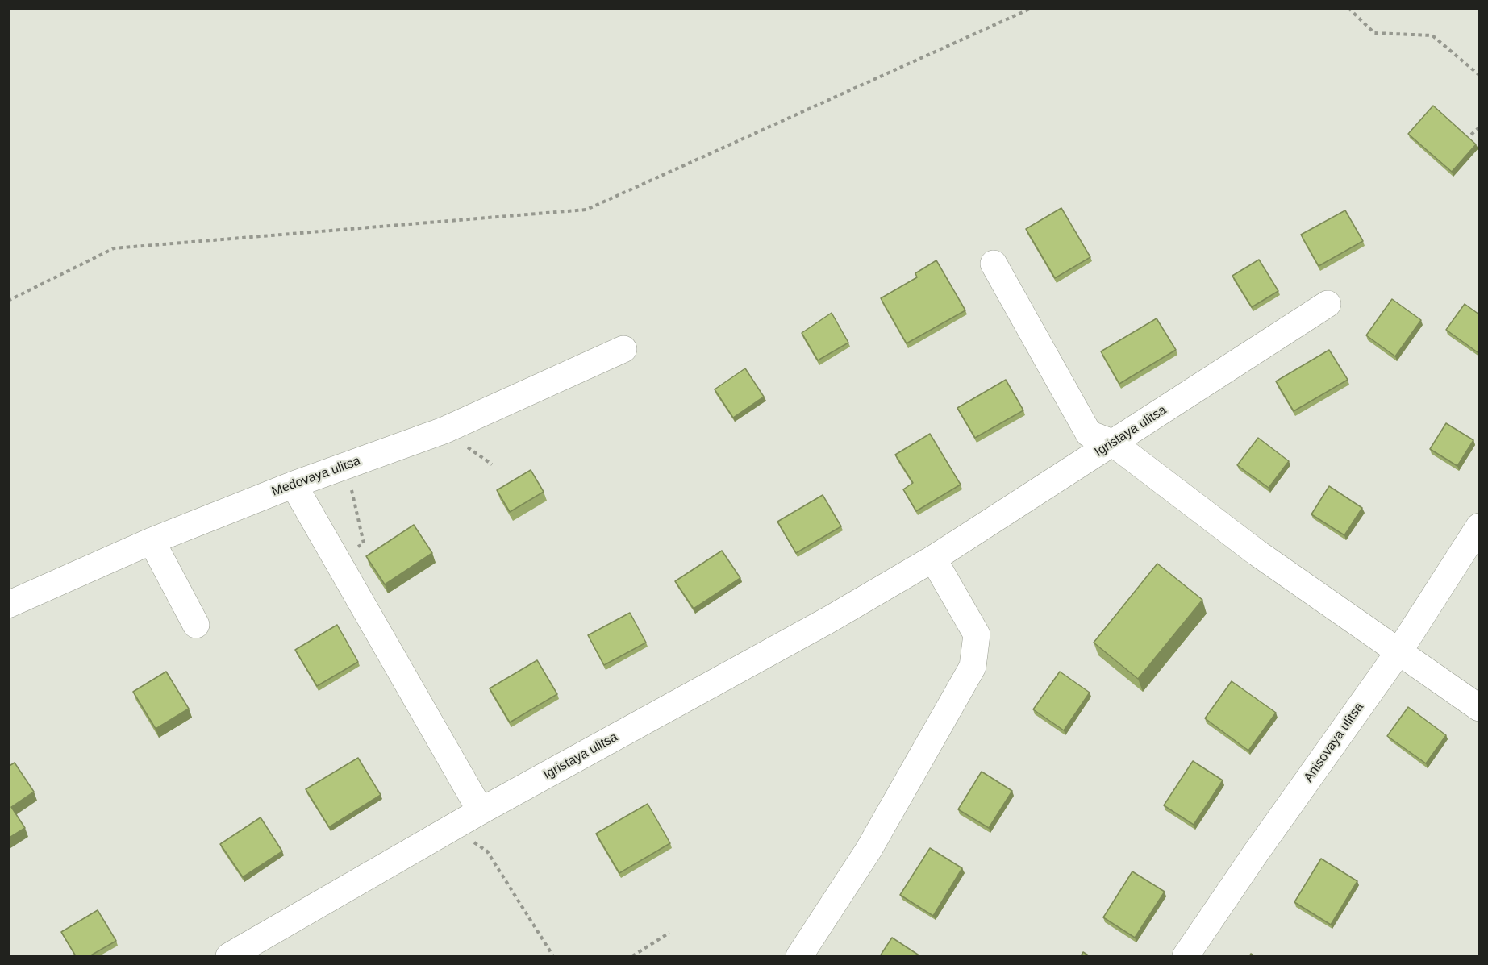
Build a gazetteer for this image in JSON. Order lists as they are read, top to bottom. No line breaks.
{"streets":{"street":["Igristaya ulitsa","Medovaya ulitsa","Anisovaya ulitsa"]}}
